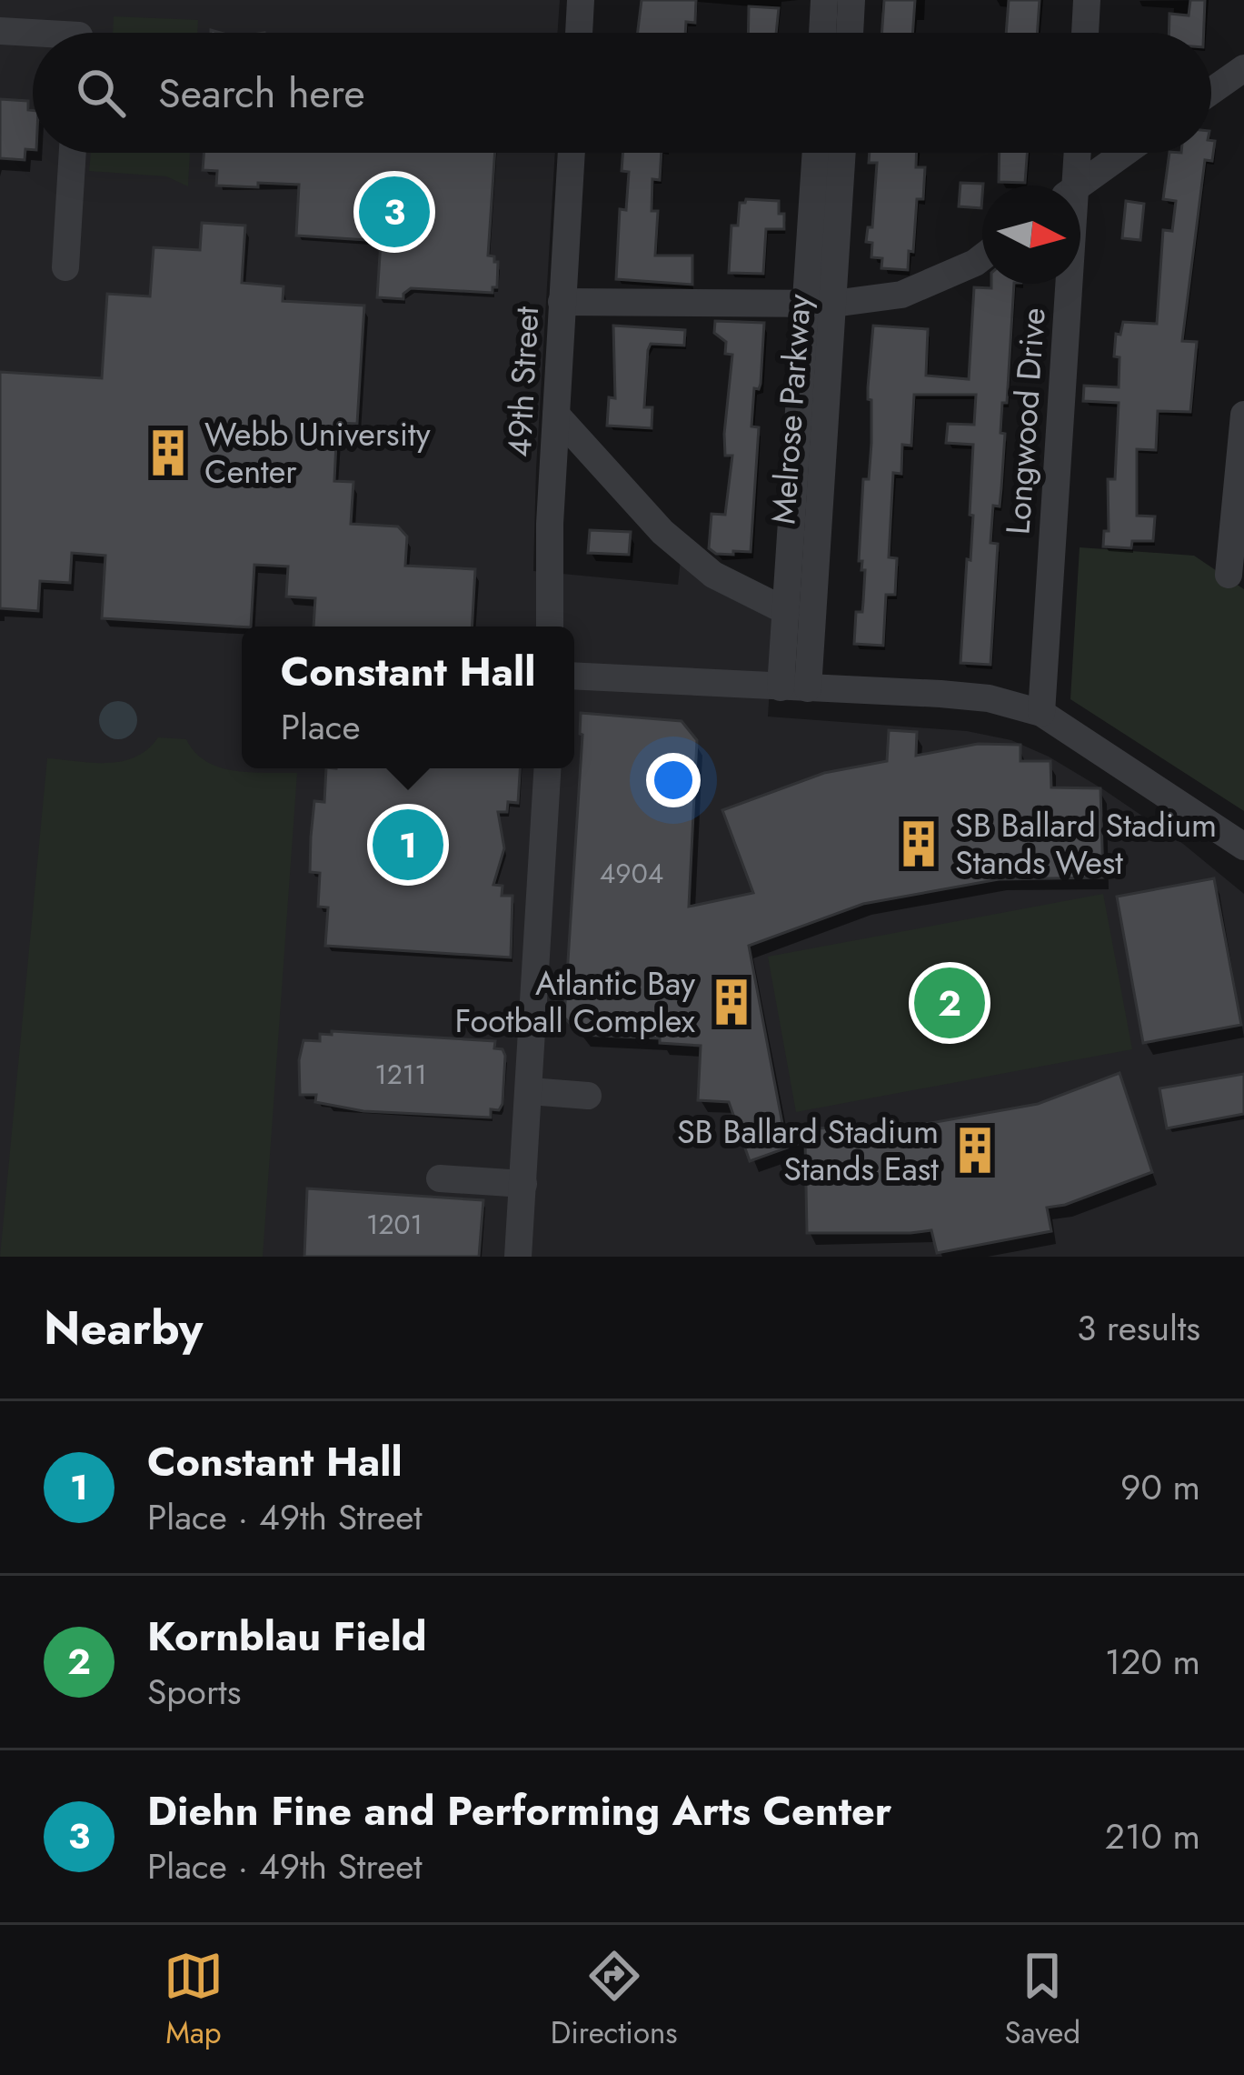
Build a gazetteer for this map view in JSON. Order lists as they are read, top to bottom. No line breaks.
{"streets":{"street":["49th Street","Melrose Parkway","Longwood Drive"]},"places":{"building":["Webb University Center","SB Ballard Stadium Stands West","Atlantic Bay Football Complex","SB Ballard Stadium Stands East"]},"house_numbers":["4904","1211","1201"],"north":"right","page":{"search":"Search here","pins":["3","1","2"],"popup":["Constant Hall","Place"],"heading":["Nearby","3 results"],"list":[{"mark":"1","name":"Constant Hall","note":"Place · 49th Street","value":"90 m"},{"mark":"2","name":"Kornblau Field","note":"Sports","value":"120 m"},{"mark":"3","name":"Diehn Fine and Performing Arts Center","note":"Place · 49th Street","value":"210 m"}],"nav":["Map","Directions","Saved"]}}
